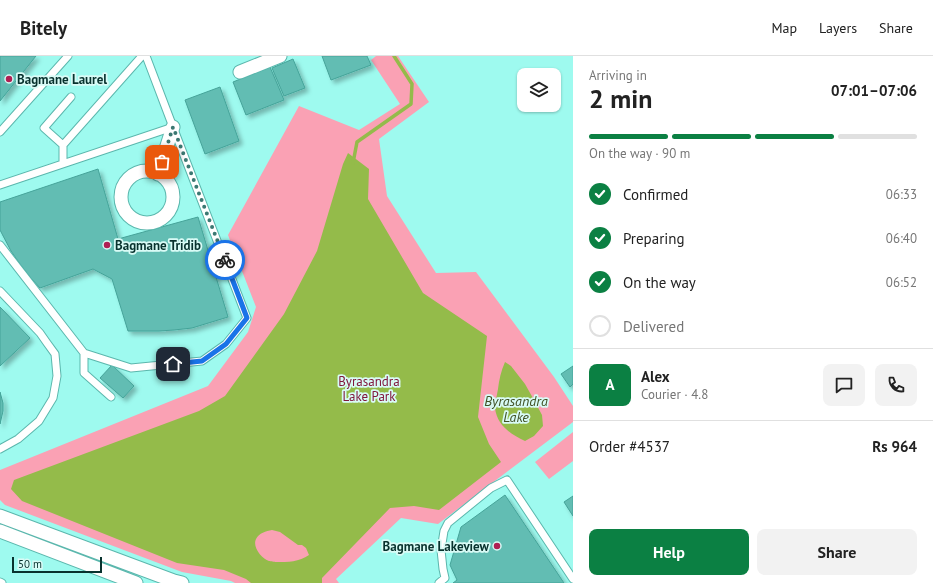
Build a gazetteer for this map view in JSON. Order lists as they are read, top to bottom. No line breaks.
{"water":["Byrasandra Lake"],"parks":["Byrasandra Lake Park"],"places":["Bagmane Laurel","Bagmane Tridib","Bagmane Lakeview"],"scale_bar":"50 m","page":{"header":"Bitely","nav":["Map","Layers","Share"],"heading":["2 min","Arriving in","07:01–07:06"],"panel":["Alex","Courier · 4.8","Order #4537","Rs 964"],"bar":"On the way · 90 m","list":[["Confirmed","06:33"],["Preparing","06:40"],["On the way","06:52"],"Delivered"],"round":"A","buttons":["Help","Share"],"scale":"50 m"}}
